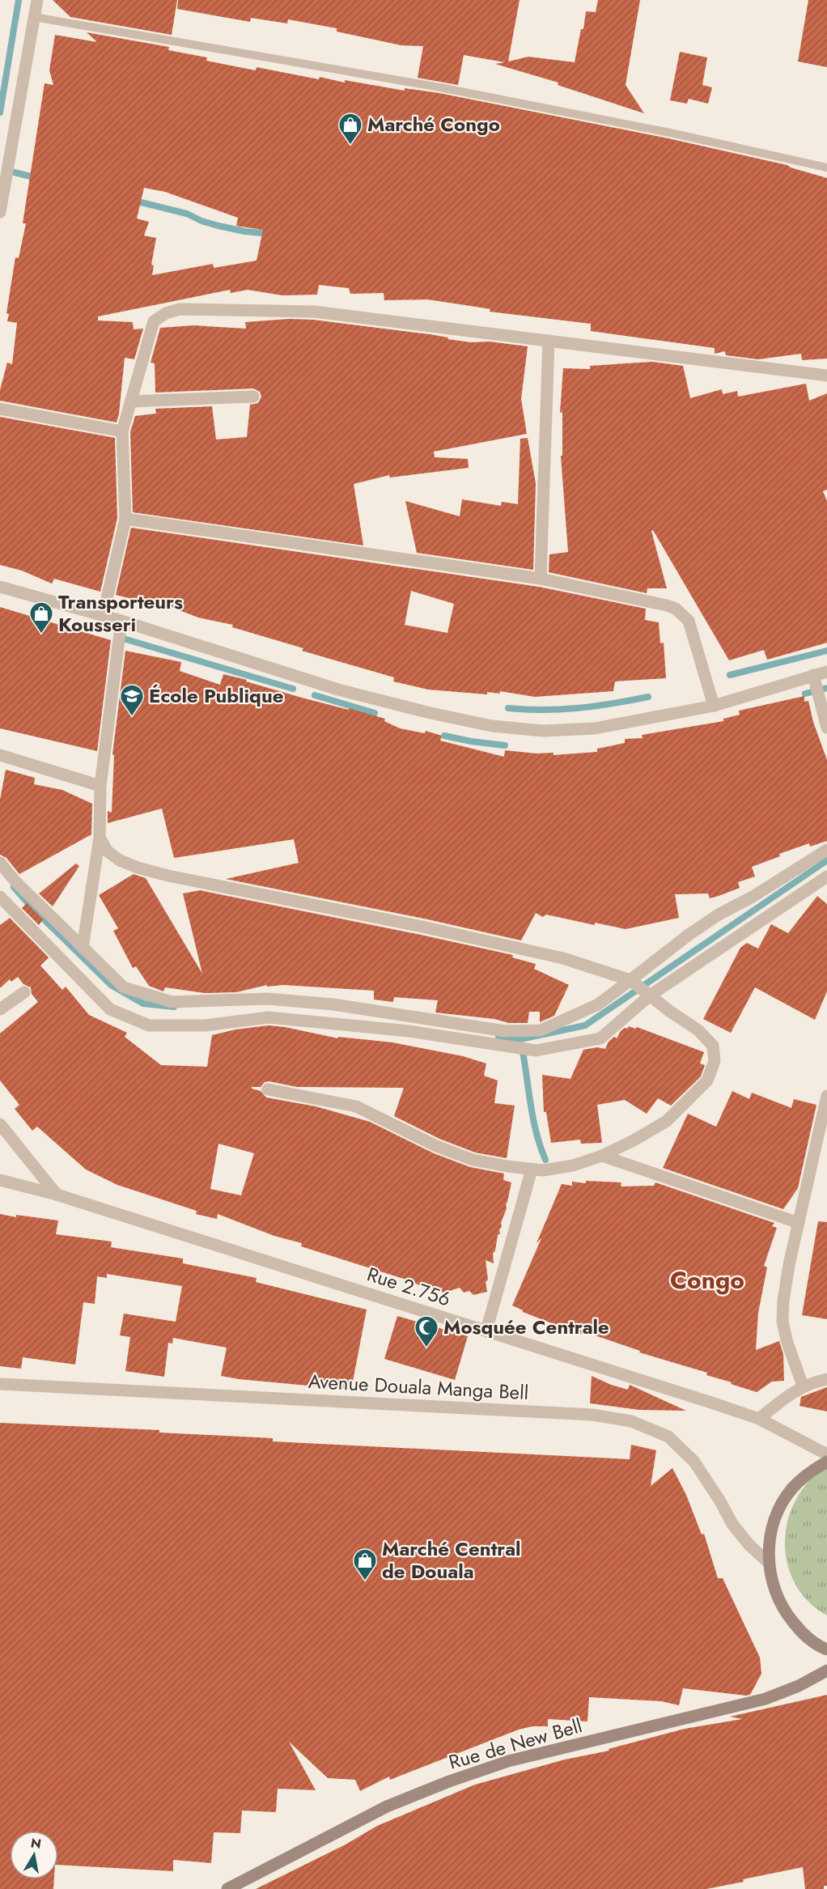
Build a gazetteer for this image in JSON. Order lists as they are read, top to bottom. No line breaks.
{"streets":{"main road":["Rue de New Bell"],"street":["Rue 2.756","Avenue Douala Manga Bell"]},"districts":["Congo"],"places":{"shop":["Marché Congo","Transporteurs Kousseri","Marché Central de Douala"],"school or university":["École Publique"],"mosque":["Mosquée Centrale"]},"north":"top"}
